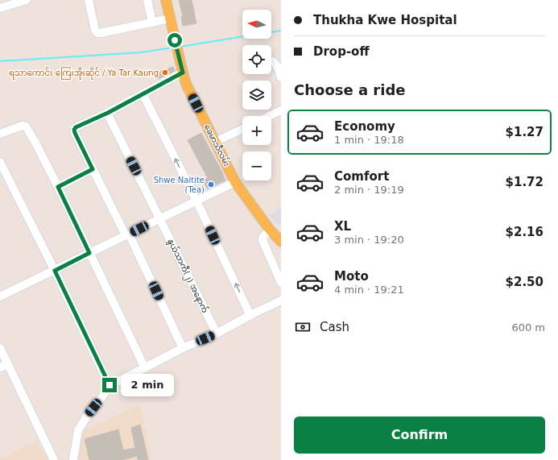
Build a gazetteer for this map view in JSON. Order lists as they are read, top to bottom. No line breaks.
{"streets":{"main road":["ခေမာသီလမ်း"],"street":["နွယ်သာကီ(၂) အနောက်"]},"places":["ရသာကောင်း ကြေးအိုးဆိုင် / Ya Tar Kaung","Shwe Naitite (Tea)"],"north":"left","page":{"banner":["Thukha Kwe Hospital","Drop-off"],"map_buttons":["+","−"],"heading":"Choose a ride","list":[{"name":"Economy","note":"1 min · 19:18","value":"$1.27"},{"name":"Comfort","note":"2 min · 19:19","value":"$1.72"},{"name":"XL","note":"3 min · 19:20","value":"$2.16"},{"name":"Moto","note":"4 min · 19:21","value":"$2.50"}],"pay":["Cash","600 m"],"bubble":"2 min","buttons":"Confirm"}}
